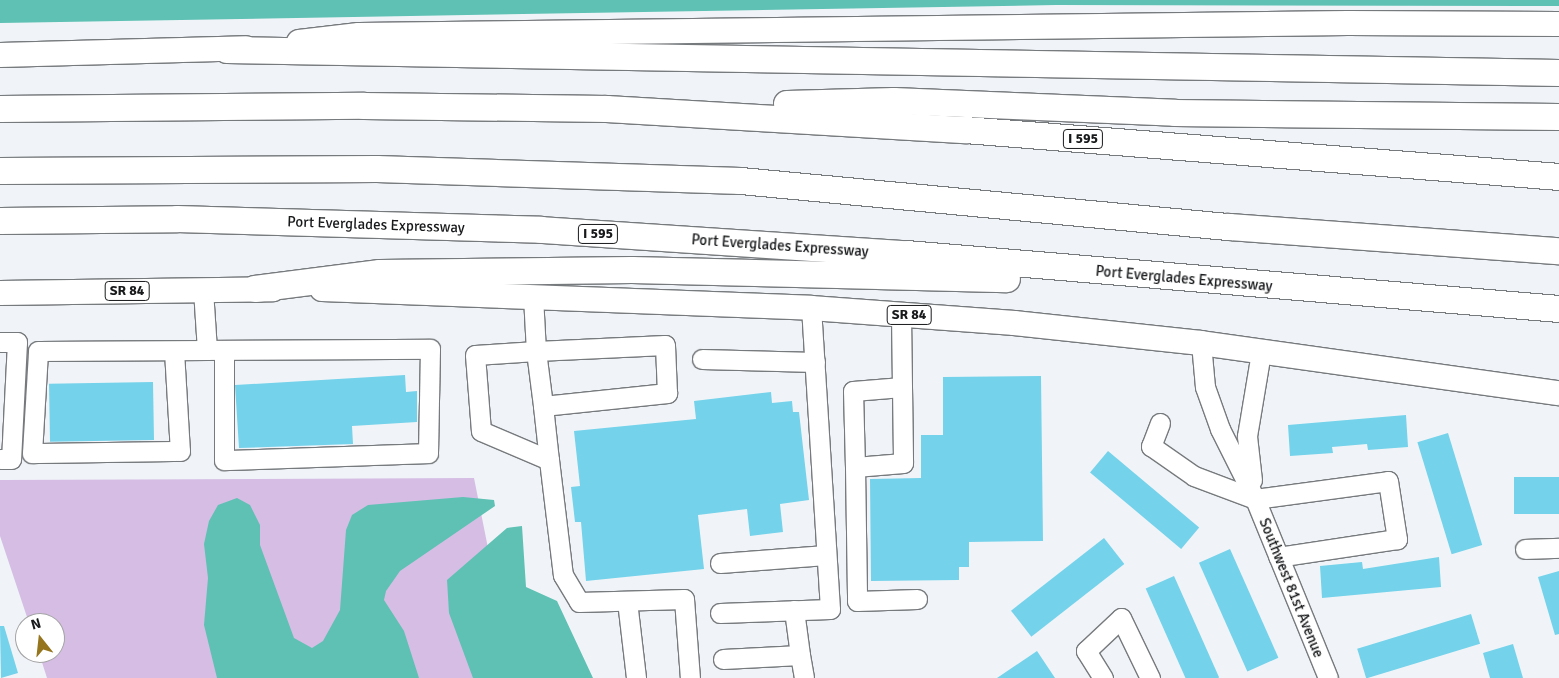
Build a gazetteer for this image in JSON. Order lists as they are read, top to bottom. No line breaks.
{"streets":{"highway":["I 595","Port Everglades Expressway"],"main road":["SR 84"],"street":["Southwest 81st Avenue"]},"crossings":[["SR 84","Southwest 81st Avenue"]],"north":"top"}
